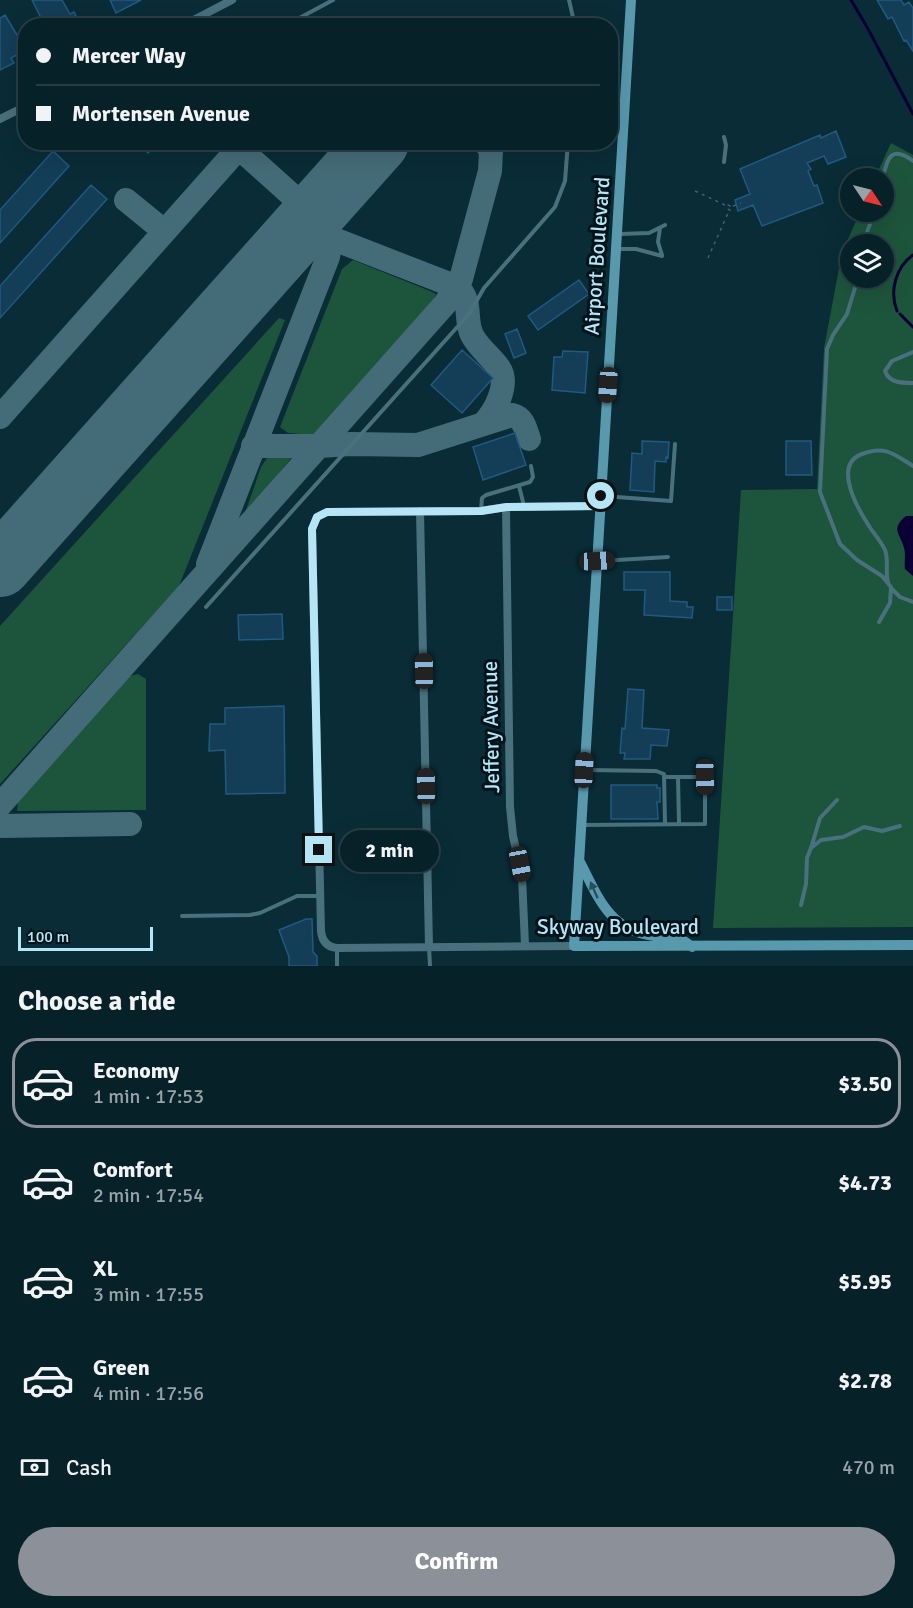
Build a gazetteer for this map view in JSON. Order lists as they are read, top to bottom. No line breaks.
{"streets":{"main road":["Airport Boulevard","Skyway Boulevard"],"street":["Jeffery Avenue"]},"crossings":[["Airport Boulevard","Skyway Boulevard"],["Jeffery Avenue","Skyway Boulevard"]],"scale_bar":"100 m","north":"bottom right","page":{"banner":["Mercer Way","Mortensen Avenue"],"bubble":"2 min","scale":"100 m","heading":"Choose a ride","list":[{"name":"Economy","note":"1 min · 17:53","value":"$3.50"},{"name":"Comfort","note":"2 min · 17:54","value":"$4.73"},{"name":"XL","note":"3 min · 17:55","value":"$5.95"},{"name":"Green","note":"4 min · 17:56","value":"$2.78"}],"pay":["Cash","470 m"],"buttons":"Confirm"}}
